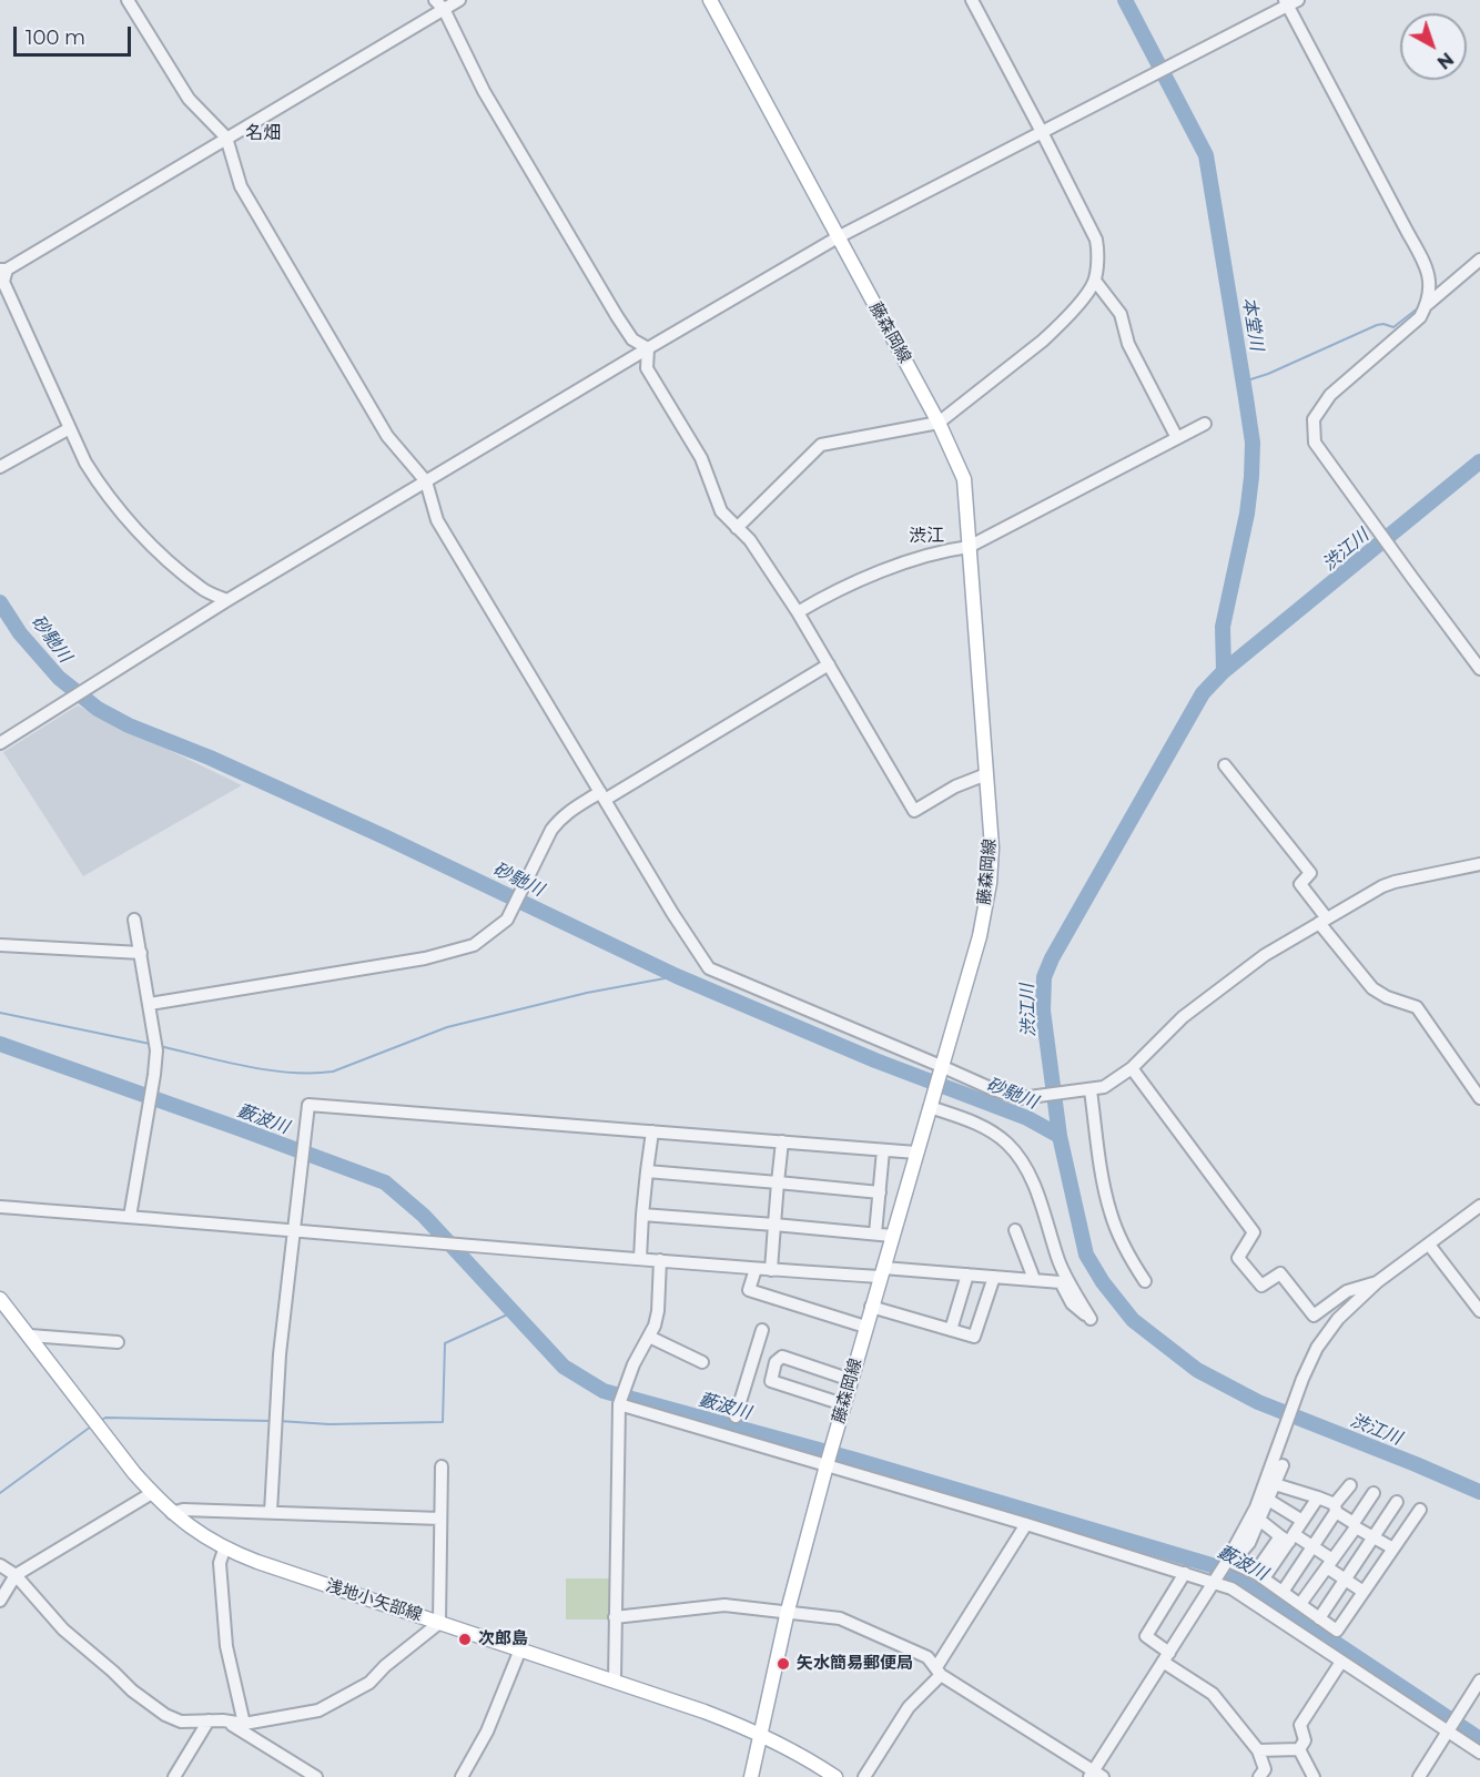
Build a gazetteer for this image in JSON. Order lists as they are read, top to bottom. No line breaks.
{"streets":{"main road":["藤森岡線","浅地小矢部線"]},"crossings":[["藤森岡線","浅地小矢部線"]],"districts":["名畑","渋江"],"water":["本堂川","渋江川","砂馳川","藪波川"],"places":["次郎島","矢水簡易郵便局"],"scale_bar":"100 m","north":"bottom right"}
